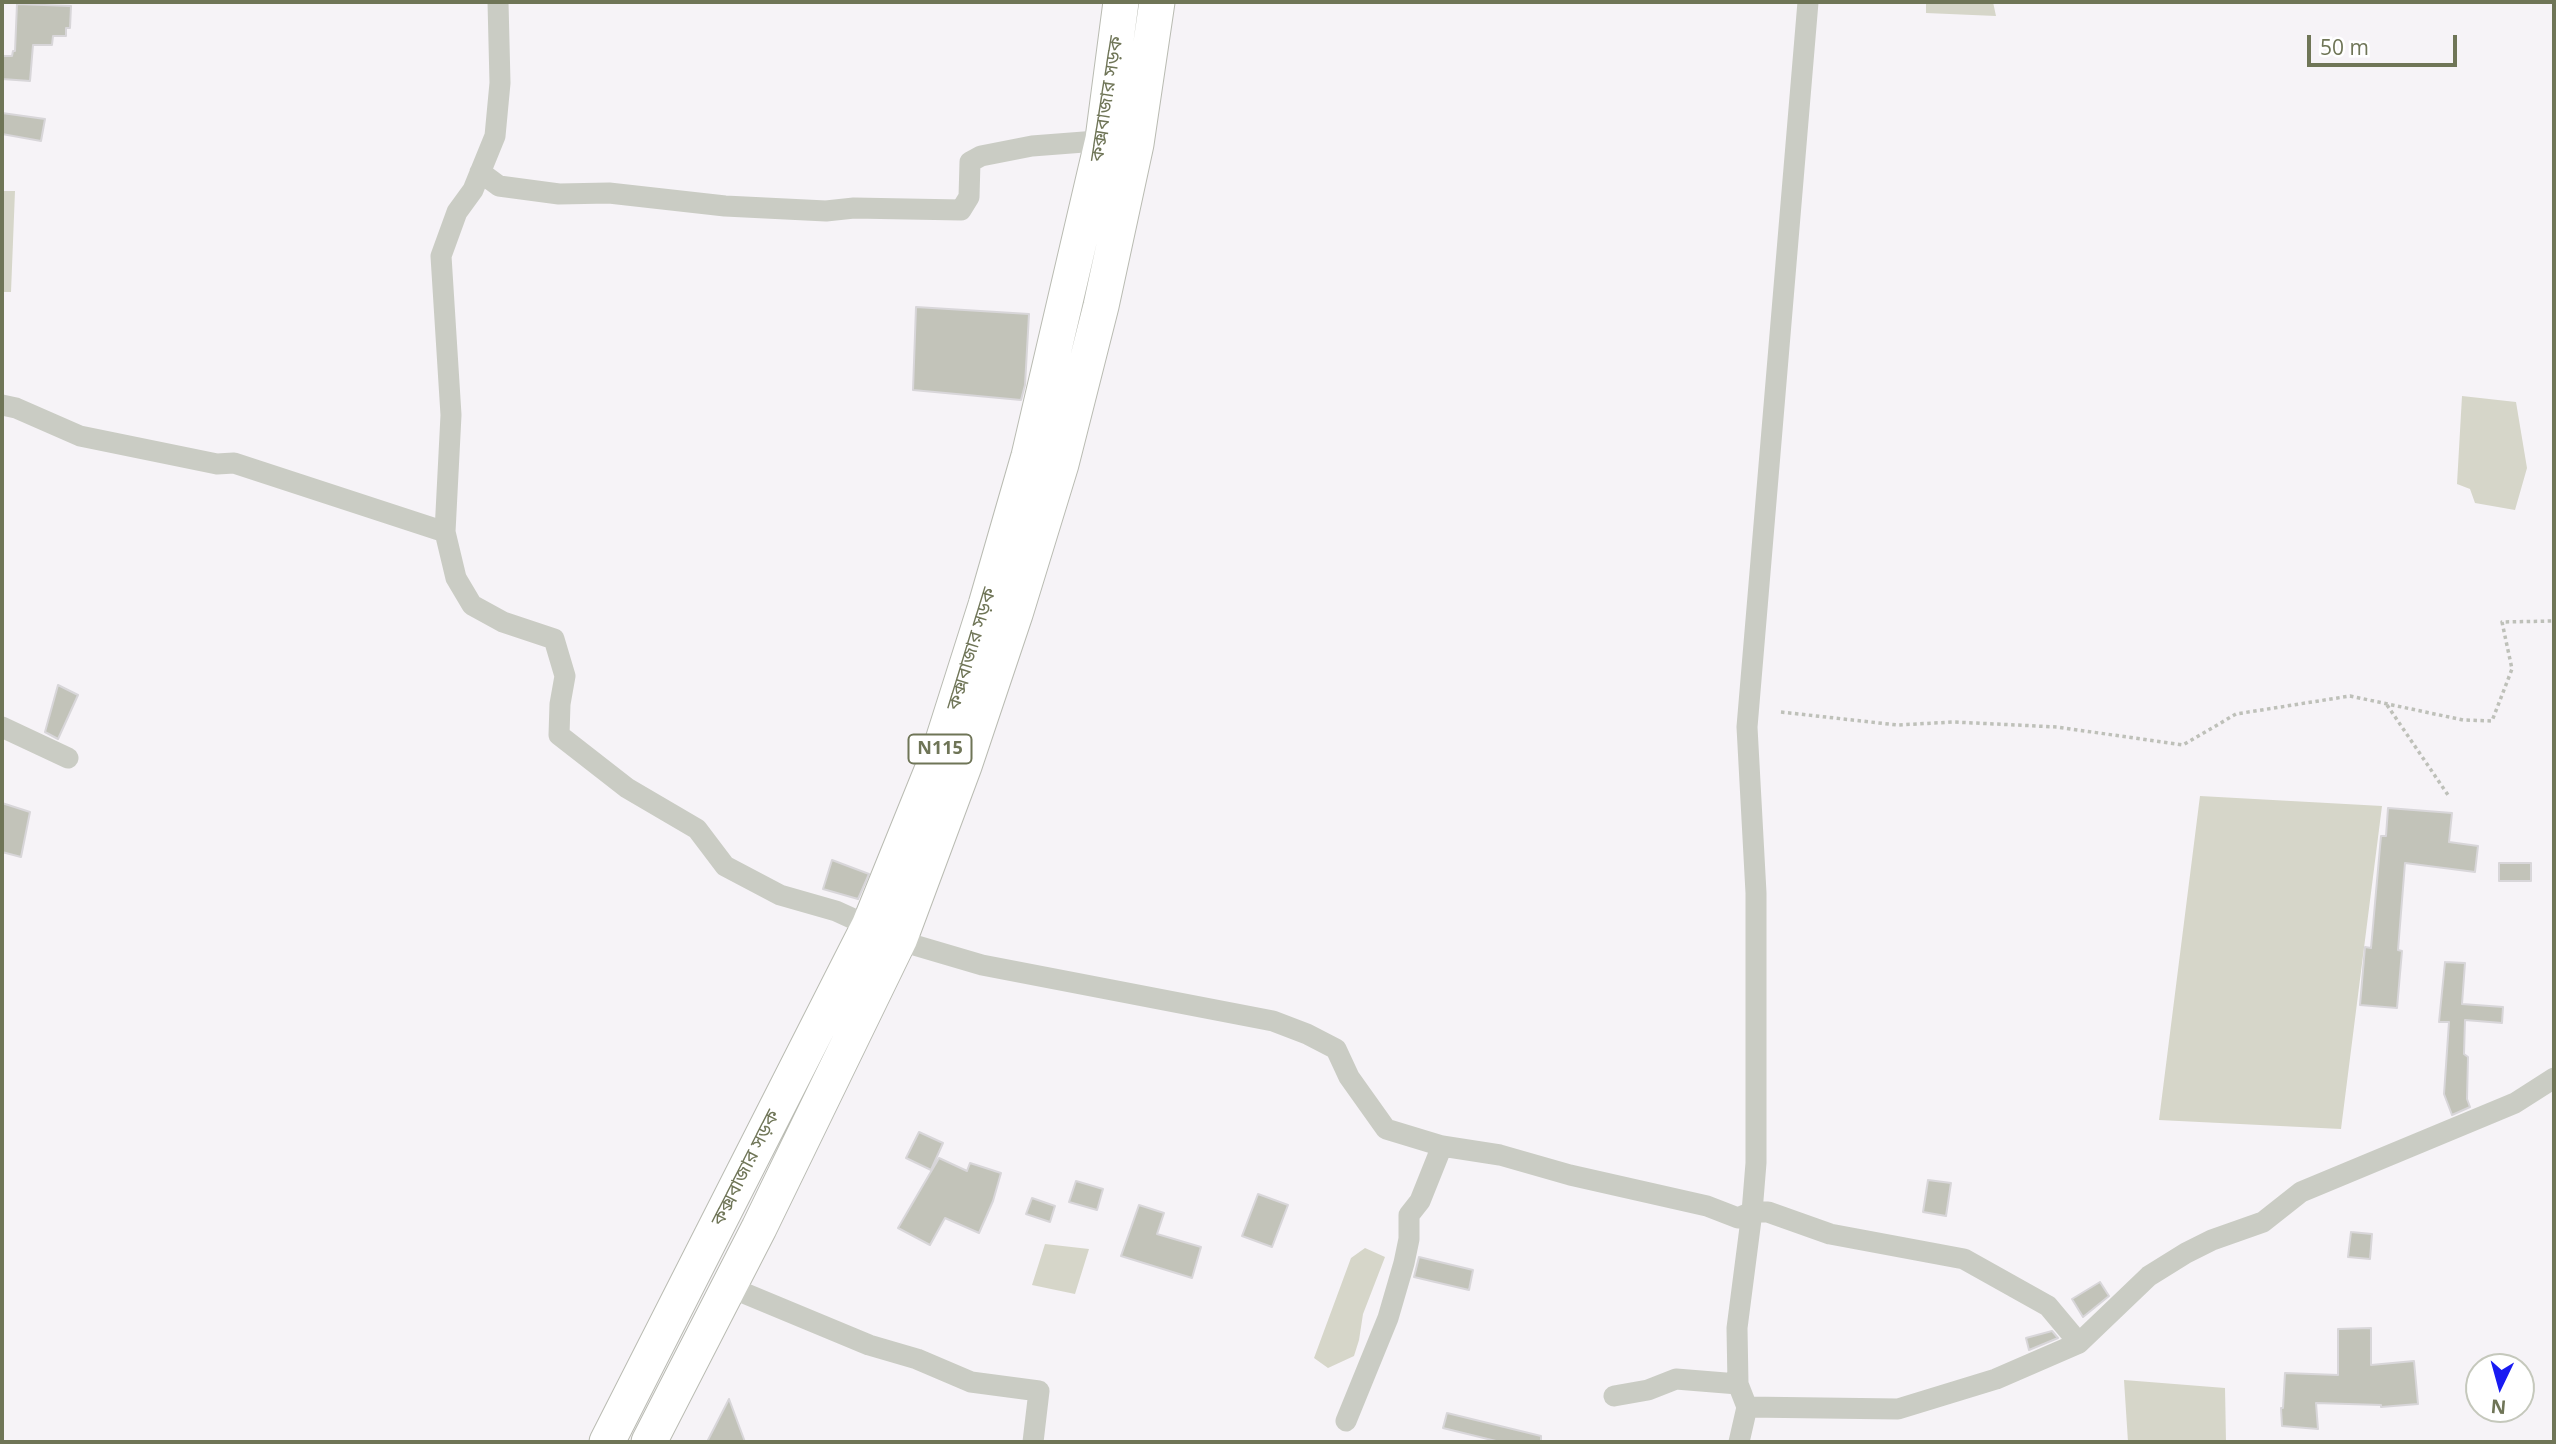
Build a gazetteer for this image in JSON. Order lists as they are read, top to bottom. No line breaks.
{"streets":{"highway":["কক্সবাজার সড়ক","N115"]},"scale_bar":"50 m","north":"bottom"}
